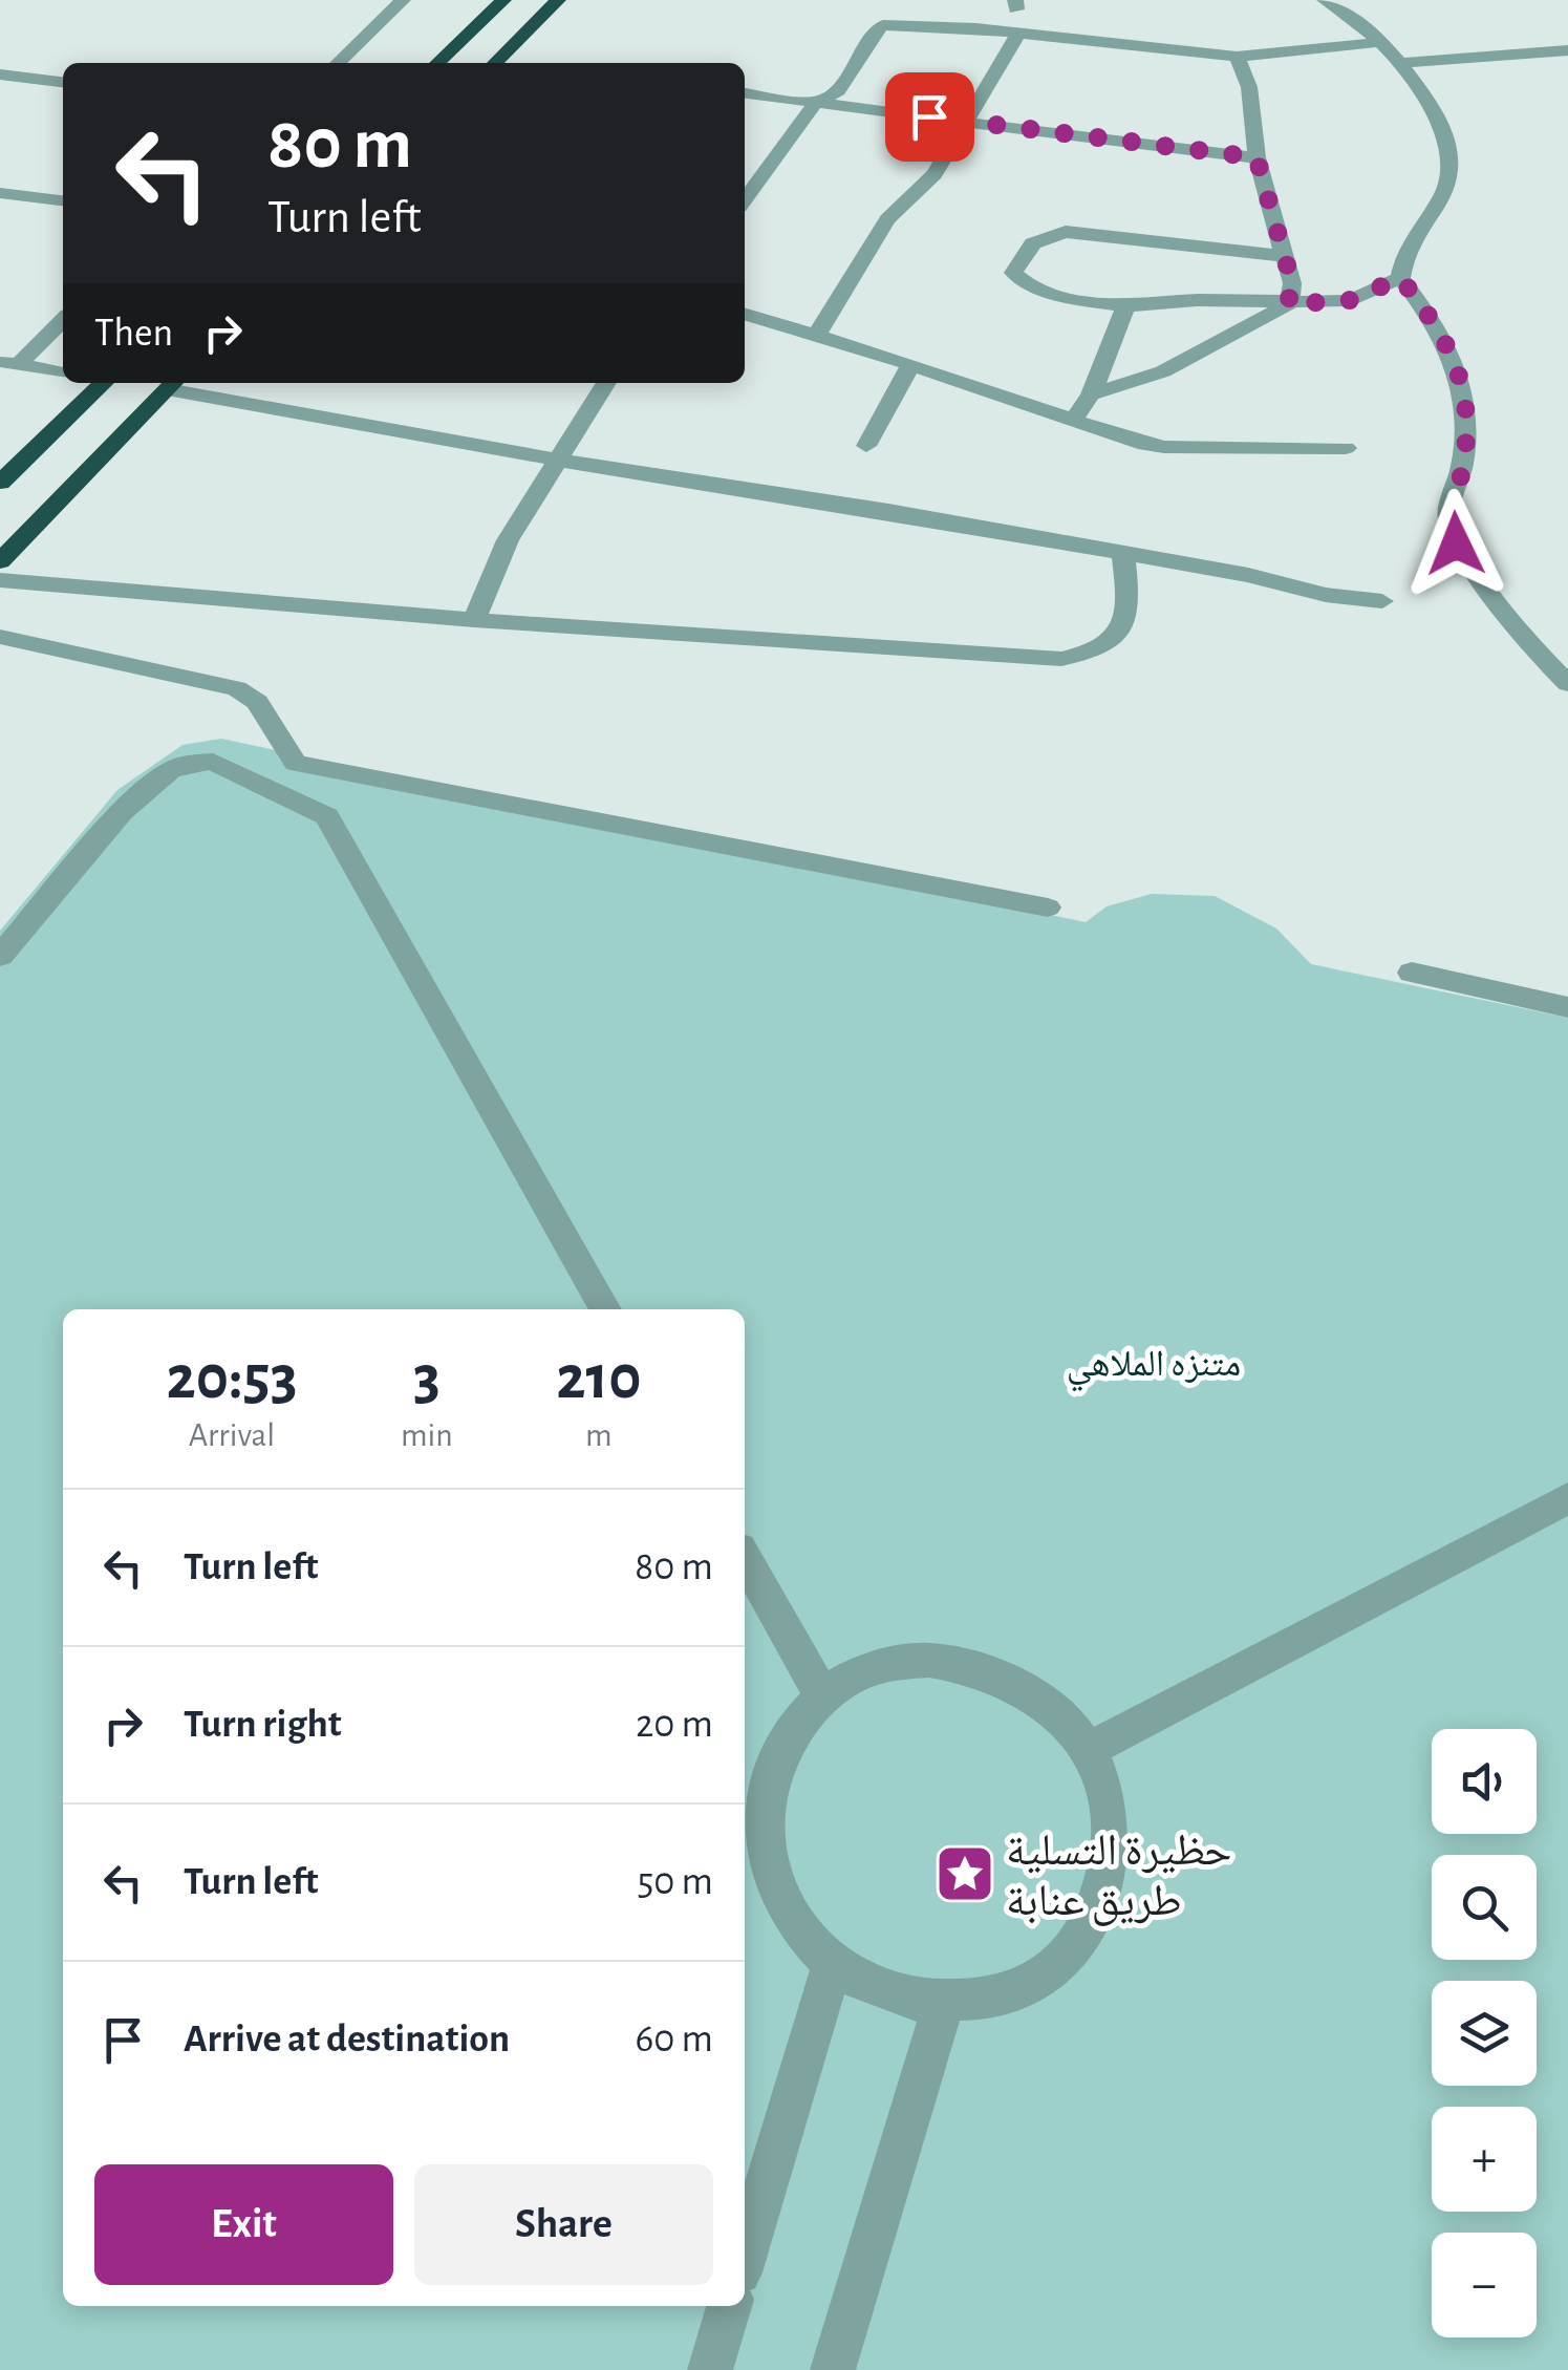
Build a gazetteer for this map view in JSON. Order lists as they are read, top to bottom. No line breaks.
{"parks":["متنزه الملاهي"],"places":{"place":["حظيرة التسلية طريق عنابة"]},"page":{"turn":["80 m","Turn left"],"then":"Then","eta":["20:53","Arrival","3","min","210","m"],"list":[{"name":"Turn left","value":"80 m"},{"name":"Turn right","value":"20 m"},{"name":"Turn left","value":"50 m"},{"name":"Arrive at destination","value":"60 m"}],"map_buttons":["+","−"],"buttons":["Exit","Share"]}}
